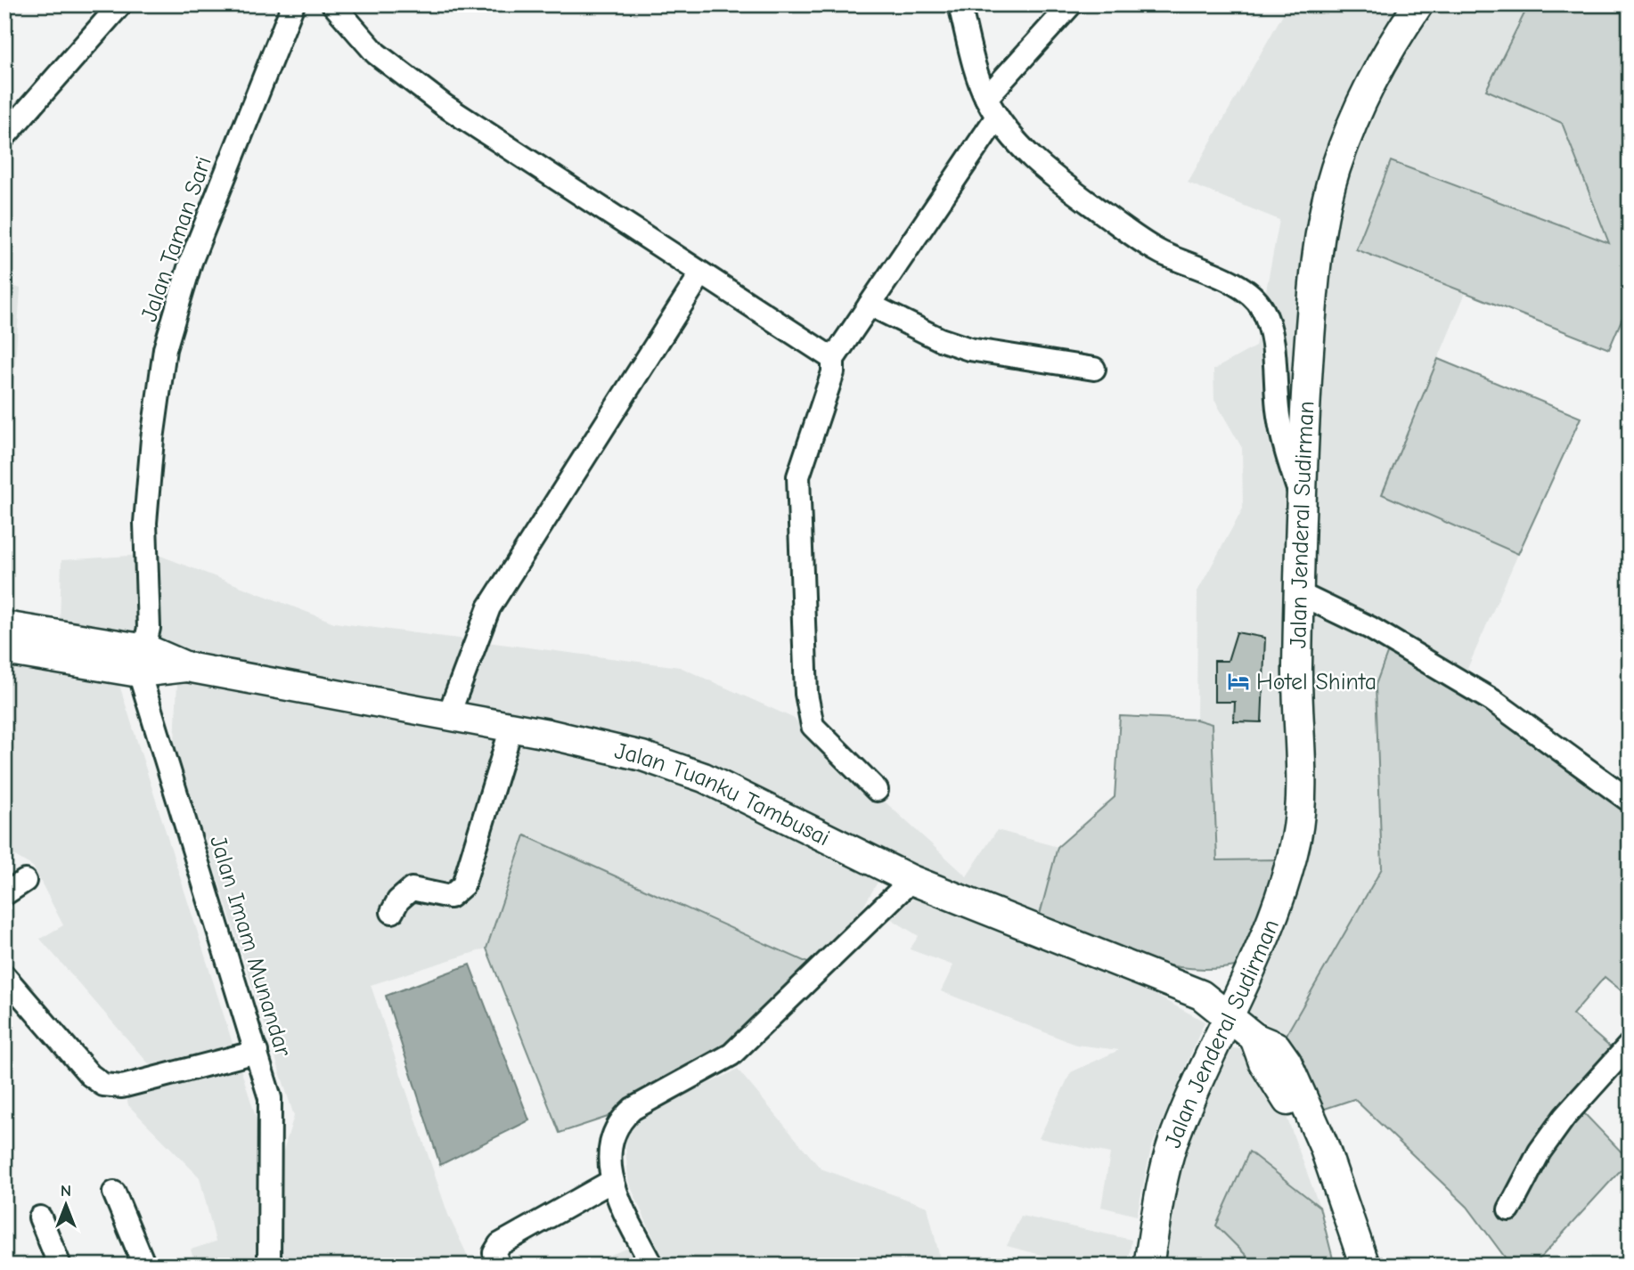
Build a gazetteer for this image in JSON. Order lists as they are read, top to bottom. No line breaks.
{"streets":{"main road":["Jalan Jenderal Sudirman","Jalan Tuanku Tambusai"],"street":["Jalan Taman Sari","Jalan Imam Munandar"]},"crossings":[["Jalan Taman Sari","Jalan Tuanku Tambusai"],["Jalan Taman Sari","Jalan Imam Munandar"],["Jalan Jenderal Sudirman","Jalan Tuanku Tambusai"],["Jalan Tuanku Tambusai","Jalan Imam Munandar"]],"places":{"hotel":["Hotel Shinta"]},"north":"top"}
